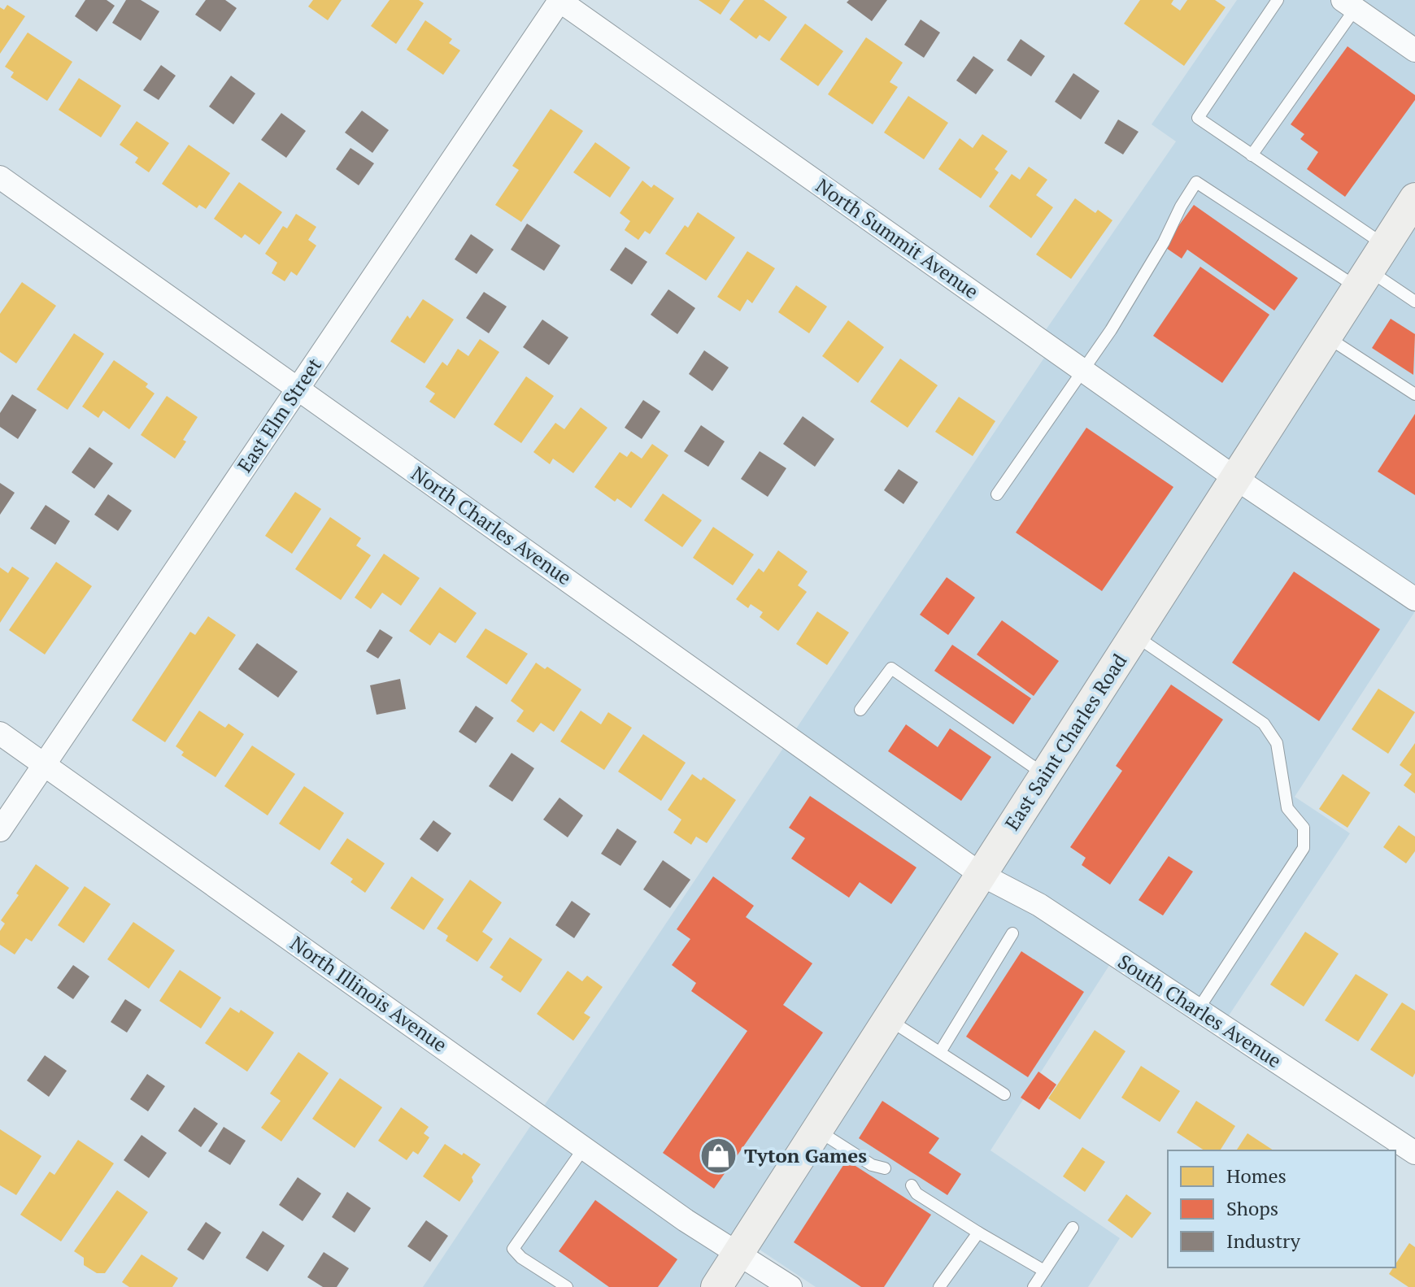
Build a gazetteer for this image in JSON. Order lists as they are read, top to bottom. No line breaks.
{"streets":{"main road":["East Saint Charles Road"],"street":["North Summit Avenue","East Elm Street","North Charles Avenue","North Illinois Avenue","South Charles Avenue"]},"crossings":[["North Summit Avenue","East Elm Street"],["North Summit Avenue","East Saint Charles Road"],["East Elm Street","North Charles Avenue"],["East Elm Street","North Illinois Avenue"],["North Charles Avenue","East Saint Charles Road"],["North Charles Avenue","South Charles Avenue"],["East Saint Charles Road","North Illinois Avenue"],["East Saint Charles Road","South Charles Avenue"]],"places":{"shop":["Tyton Games"]},"legend":["Homes","Shops","Industry"]}
